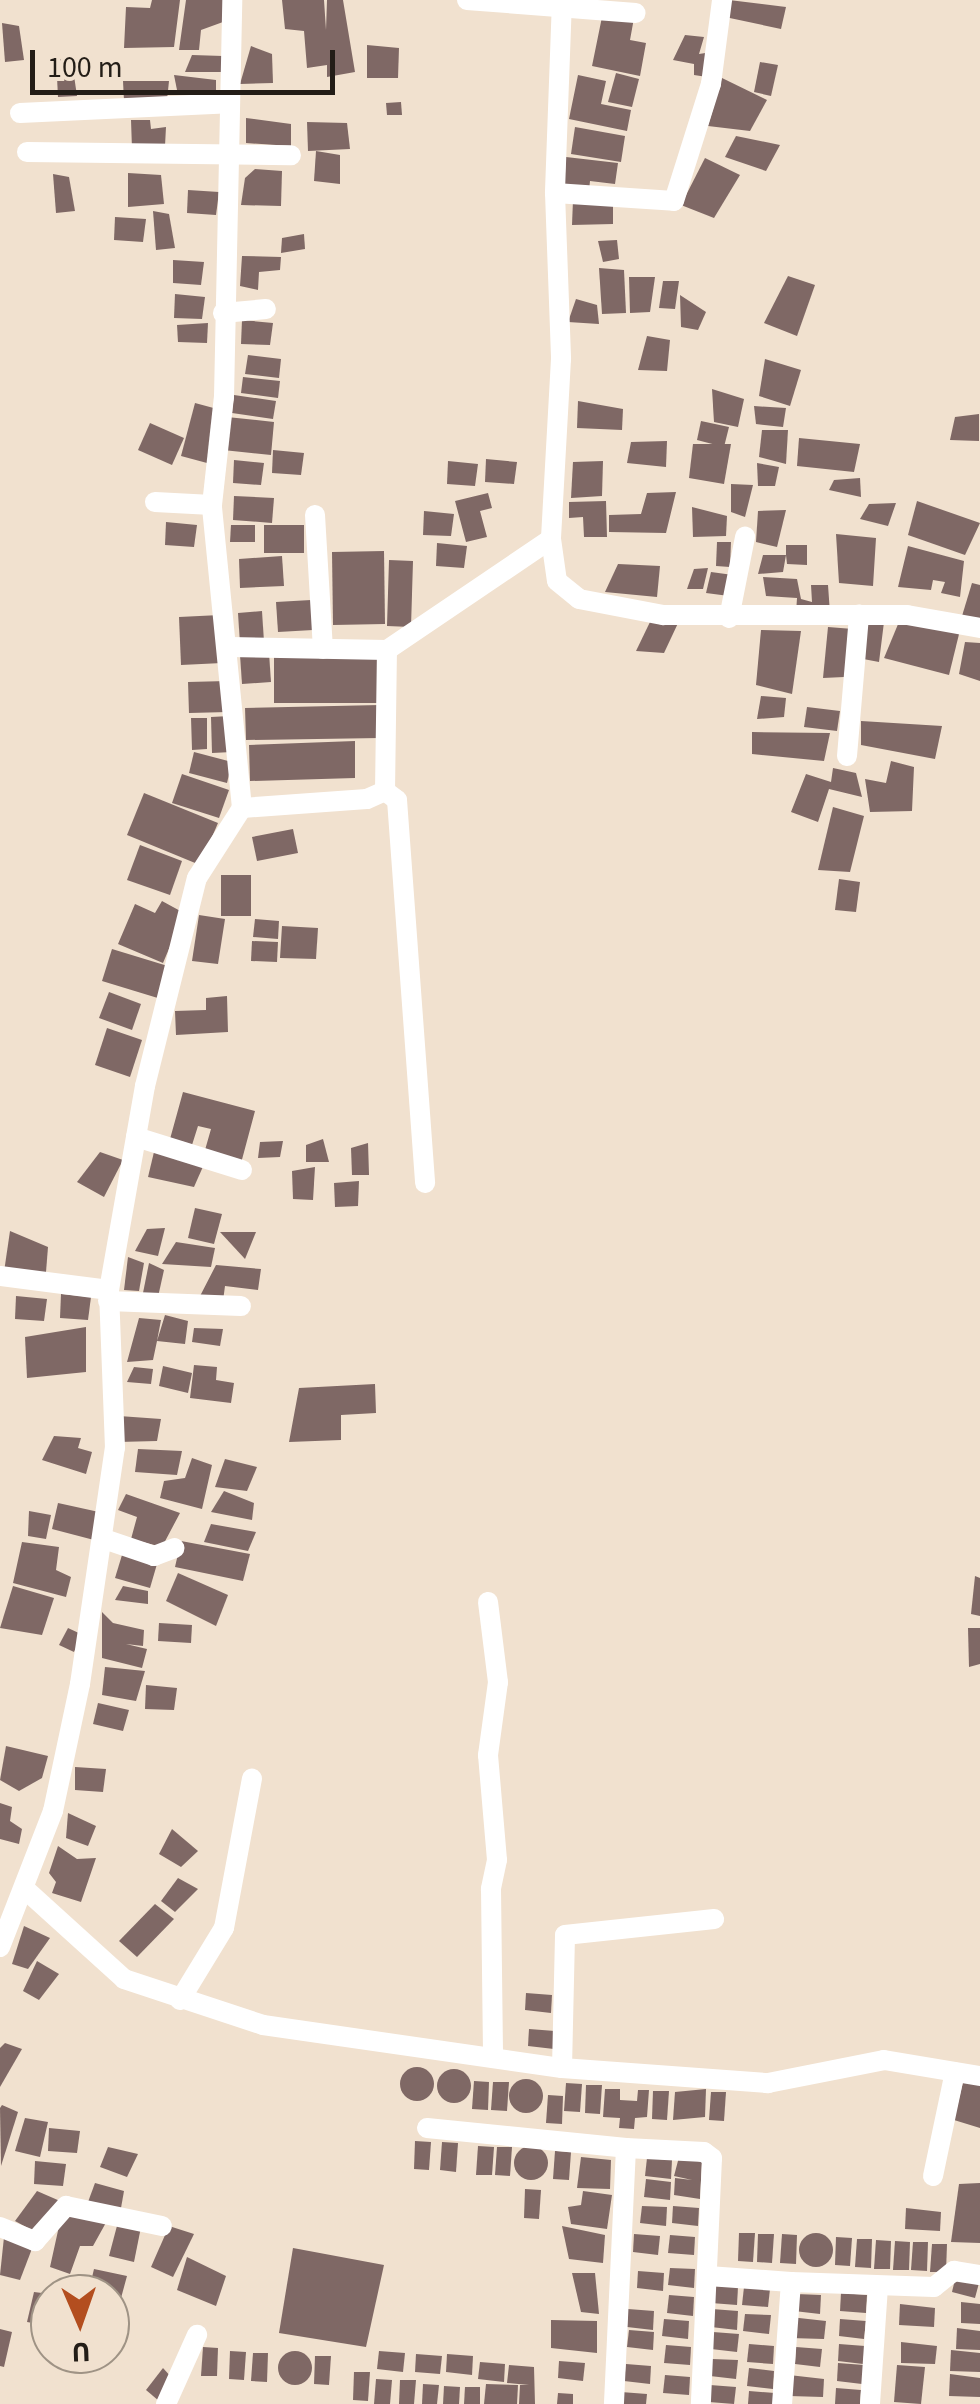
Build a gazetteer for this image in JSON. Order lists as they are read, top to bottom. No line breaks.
{"scale_bar":"100 m","north":"bottom"}
